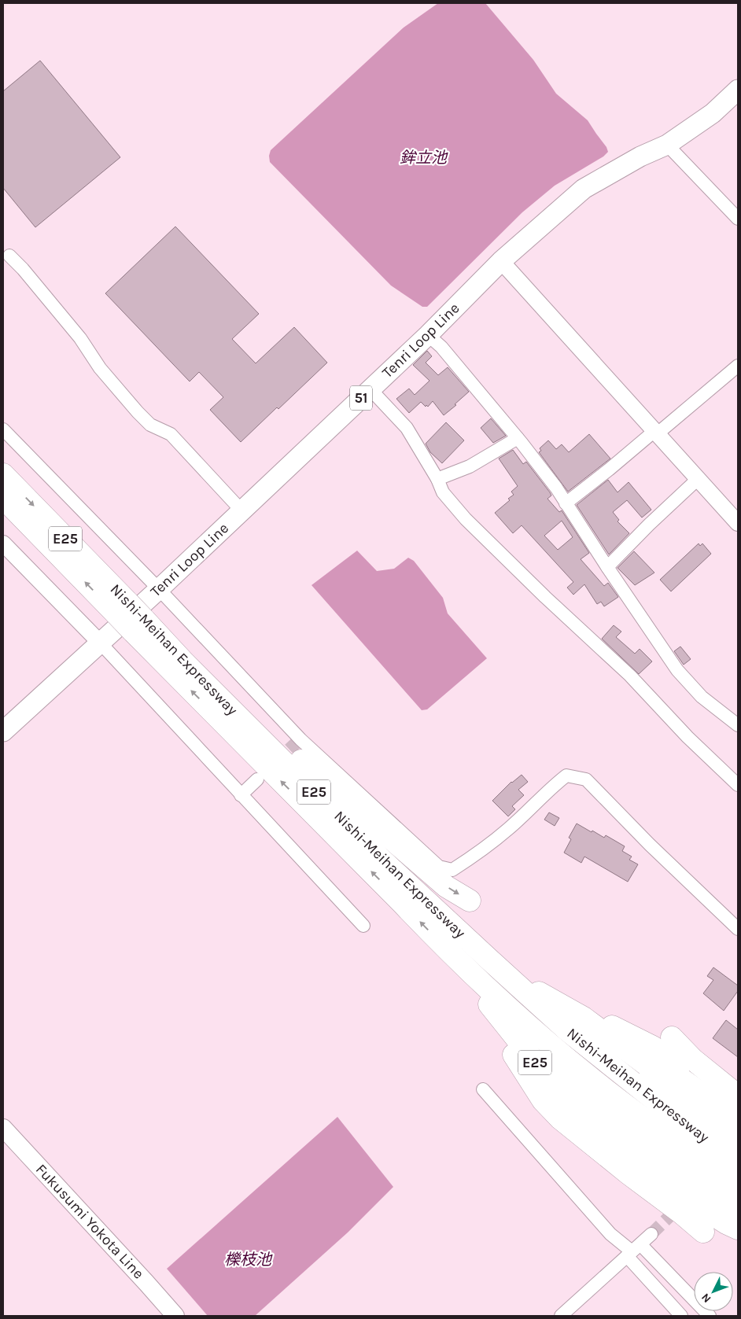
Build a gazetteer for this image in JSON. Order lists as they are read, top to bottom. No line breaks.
{"streets":{"highway":["E25","Nishi-Meihan Expressway"],"main road":["Tenri Loop Line","51","Fukusumi Yokota Line"]},"crossings":[["E25","Nishi-Meihan Expressway"]],"water":["鉾立池","櫟枝池"],"north":"bottom left"}
